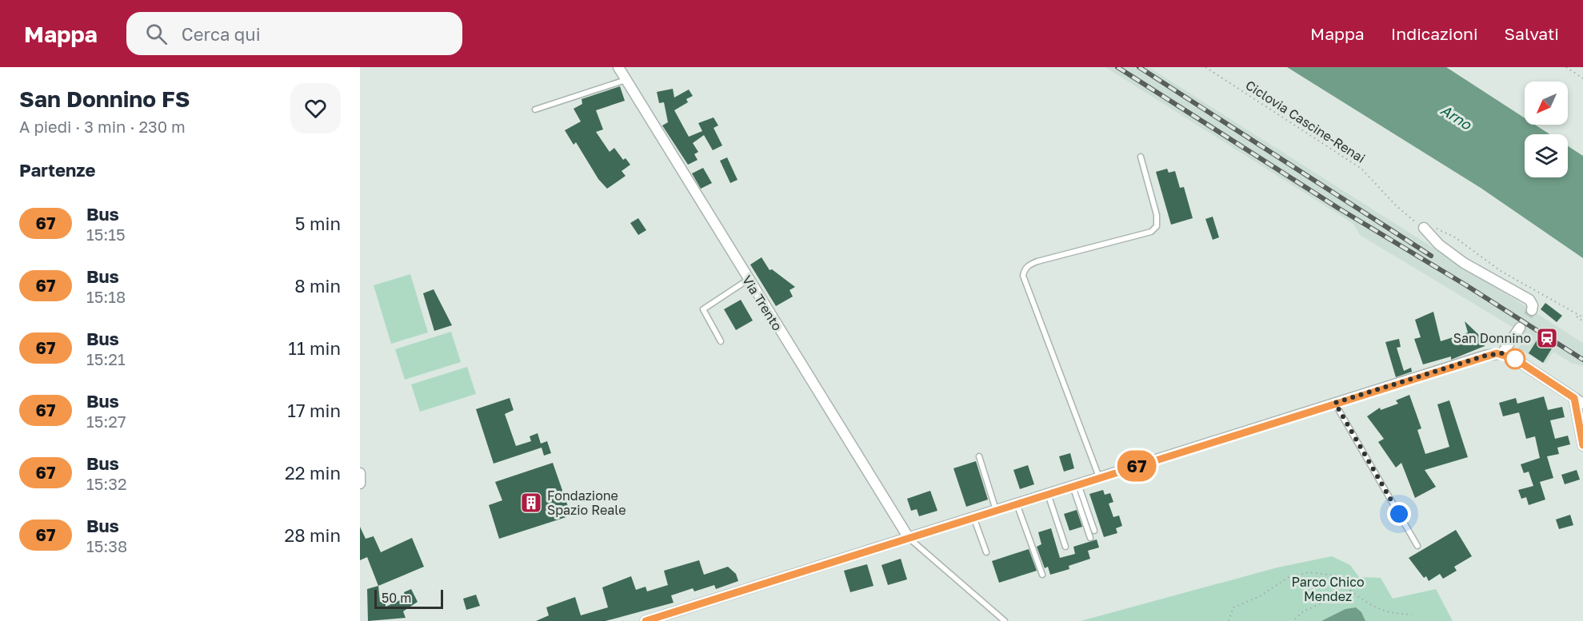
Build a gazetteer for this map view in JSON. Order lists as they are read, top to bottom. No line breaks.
{"streets":{"street":["Via Trento"],"path":["Ciclovia Cascine-Renai"]},"water":["Arno"],"parks":["Parco Chico Mendez"],"places":{"station":["San Donnino"],"building":["Fondazione Spazio Reale"]},"lines":["bus line 67"],"scale_bar":"50 m","north":"bottom left","page":{"header":"Mappa","search":"Cerca qui","nav":["Mappa","Indicazioni","Salvati"],"heading":[["San Donnino FS","A piedi · 3 min · 230 m"],"Partenze"],"on_map":"67","list":[{"mark":"67","name":"Bus","note":"15:15","value":"5 min"},{"mark":"67","name":"Bus","note":"15:18","value":"8 min"},{"mark":"67","name":"Bus","note":"15:21","value":"11 min"},{"mark":"67","name":"Bus","note":"15:27","value":"17 min"},{"mark":"67","name":"Bus","note":"15:32","value":"22 min"},{"mark":"67","name":"Bus","note":"15:38","value":"28 min"}],"scale":"50 m"}}
